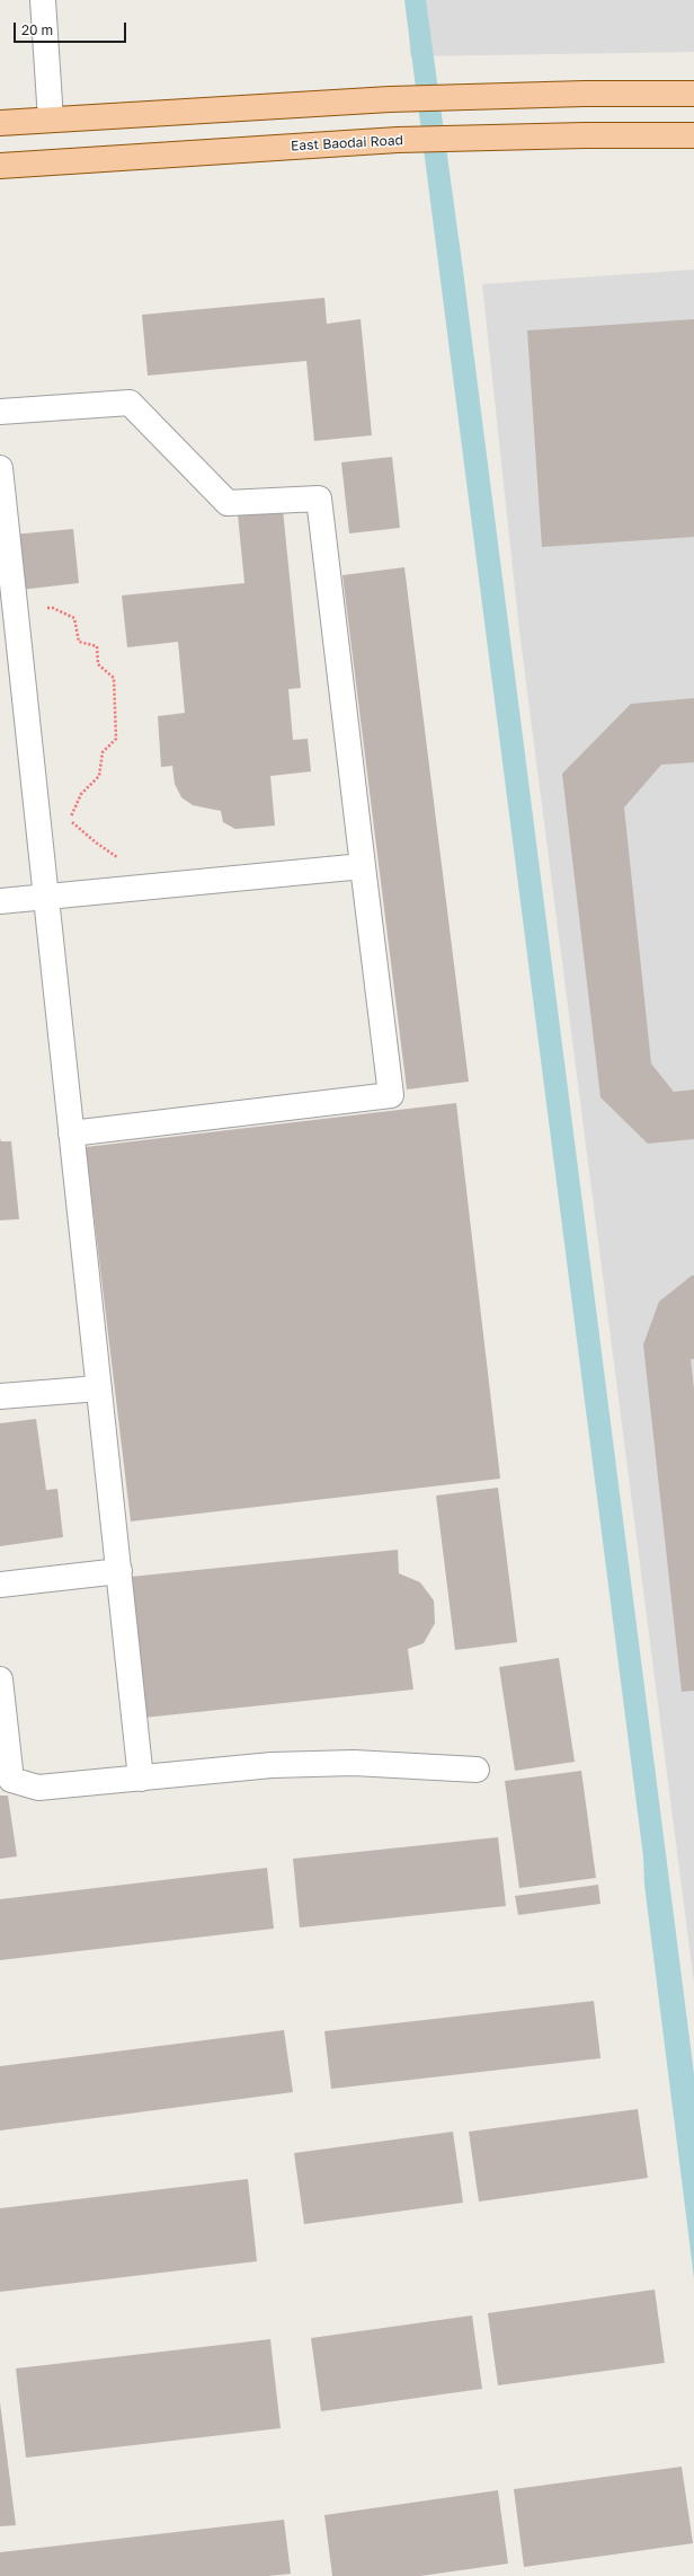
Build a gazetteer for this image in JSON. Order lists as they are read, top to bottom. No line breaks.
{"streets":{"main road":["East Baodai Road"]},"scale_bar":"20 m"}
